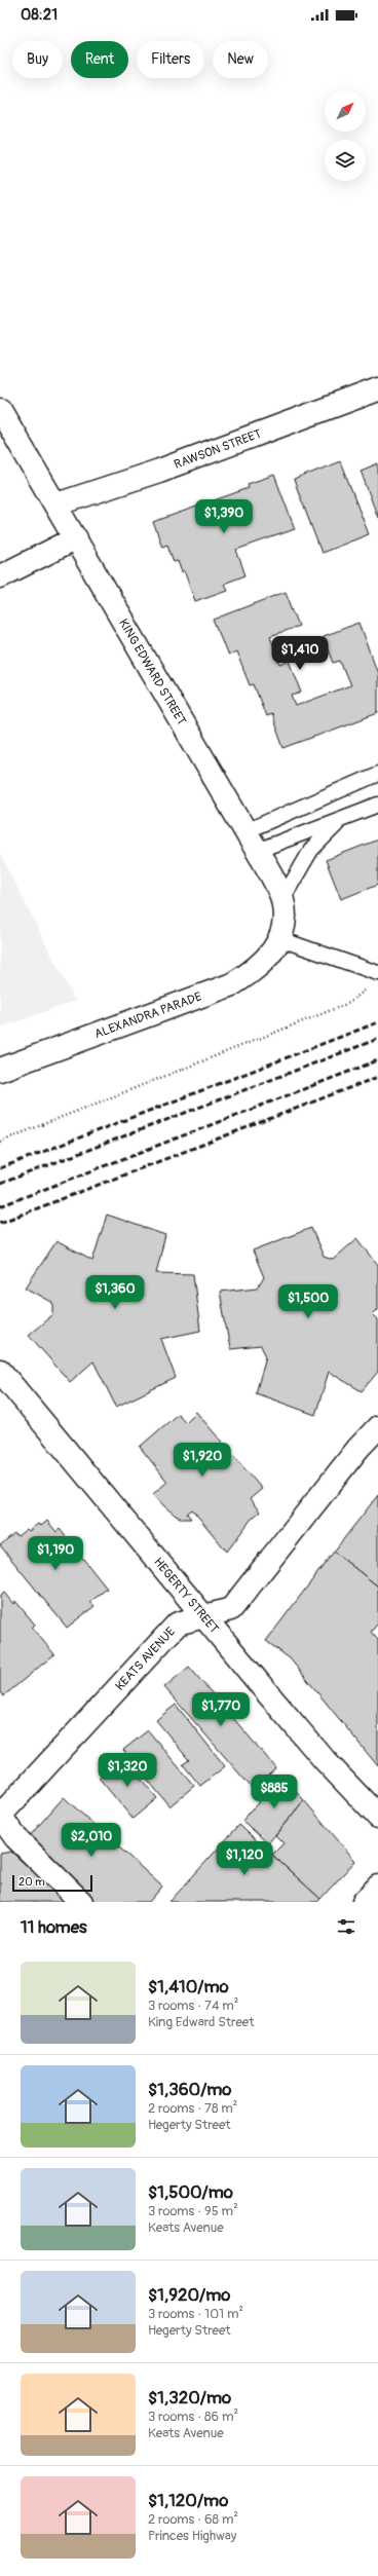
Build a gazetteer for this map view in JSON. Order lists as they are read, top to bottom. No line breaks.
{"streets":{"main road":["RAWSON STREET","KING EDWARD STREET","ALEXANDRA PARADE","HEGERTY STREET","KEATS AVENUE"]},"crossings":[["RAWSON STREET","KING EDWARD STREET"],["KING EDWARD STREET","ALEXANDRA PARADE"],["HEGERTY STREET","KEATS AVENUE"]],"scale_bar":"20 m","north":"top right","page":{"status":"08:21","chip":["Buy","Rent","Filters","New"],"price":["$1,390","$1,410","$1,360","$1,500","$1,920","$1,190","$1,770","$1,320","$885","$2,010","$1,120"],"scale":"20 m","heading":"11 homes","list":[{"name":"$1,410/mo","note":"3 rooms · 74 m² · King Edward Street"},{"name":"$1,360/mo","note":"2 rooms · 78 m² · Hegerty Street"},{"name":"$1,500/mo","note":"3 rooms · 95 m² · Keats Avenue"},{"name":"$1,920/mo","note":"3 rooms · 101 m² · Hegerty Street"},{"name":"$1,320/mo","note":"3 rooms · 86 m² · Keats Avenue"},{"name":"$1,120/mo","note":"2 rooms · 68 m² · Princes Highway"}]}}
